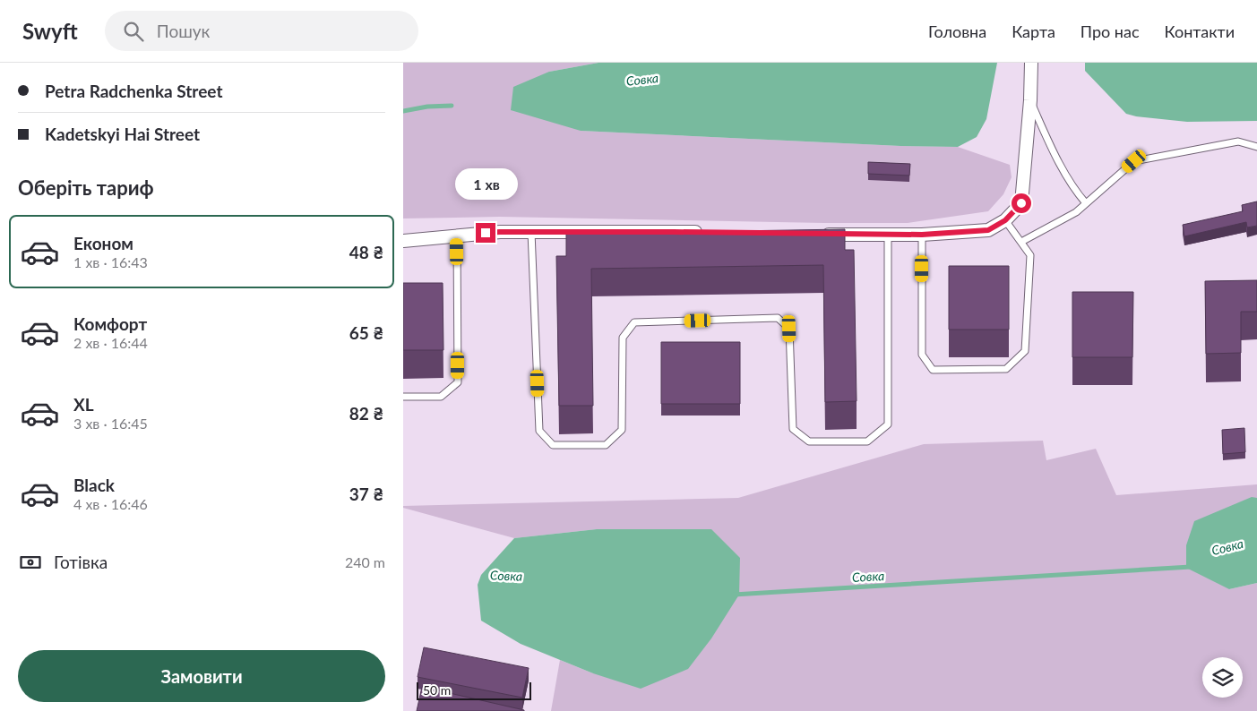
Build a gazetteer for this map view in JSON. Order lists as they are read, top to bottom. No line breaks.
{"water":["Совка"],"scale_bar":"50 m","page":{"header":"Swyft","search":"Пошук","nav":["Головна","Карта","Про нас","Контакти"],"banner":["Petra Radchenka Street","Kadetskyi Hai Street"],"heading":"Оберіть тариф","bubble":"1 хв","list":[{"name":"Економ","note":"1 хв · 16:43","value":"48 ₴"},{"name":"Комфорт","note":"2 хв · 16:44","value":"65 ₴"},{"name":"XL","note":"3 хв · 16:45","value":"82 ₴"},{"name":"Black","note":"4 хв · 16:46","value":"37 ₴"}],"pay":["Готівка","240 m"],"buttons":"Замовити","scale":"50 m"}}
